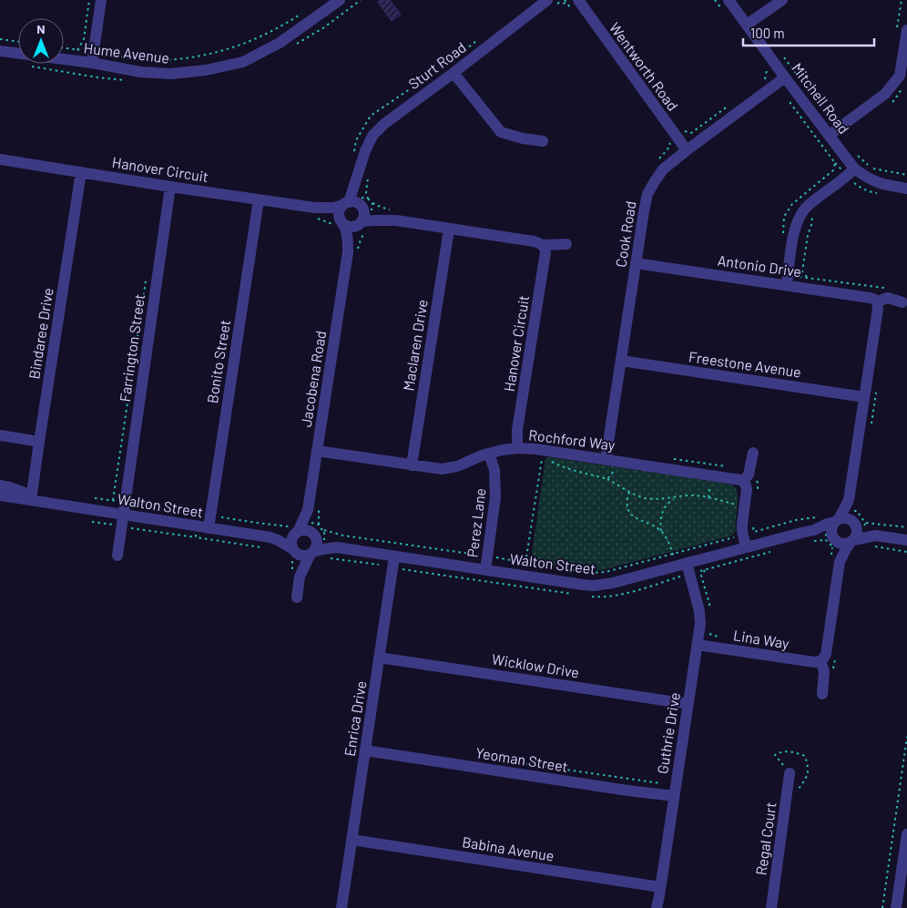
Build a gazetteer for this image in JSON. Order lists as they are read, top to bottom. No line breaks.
{"streets":{"street":["Hume Avenue","Sturt Road","Wentworth Road","Mitchell Road","Hanover Circuit","Cook Road","Antonio Drive","Bindaree Drive","Maclaren Drive","Farrington Street","Bonito Street","Freestone Avenue","Jacobena Road","Rochford Way","Walton Street","Perez Lane","Lina Way","Wicklow Drive","Enrica Drive","Guthrie Drive","Yeoman Street","Regal Court","Babina Avenue"]},"crossings":[["Sturt Road","Jacobena Road"],["Wentworth Road","Cook Road"],["Mitchell Road","Cook Road"],["Hanover Circuit","Bindaree Drive"],["Hanover Circuit","Farrington Street"],["Hanover Circuit","Bonito Street"],["Hanover Circuit","Rochford Way"],["Cook Road","Antonio Drive"],["Cook Road","Freestone Avenue"],["Cook Road","Rochford Way"],["Bindaree Drive","Walton Street"],["Maclaren Drive","Rochford Way"],["Farrington Street","Walton Street"],["Bonito Street","Walton Street"],["Jacobena Road","Rochford Way"],["Jacobena Road","Walton Street"],["Rochford Way","Perez Lane"],["Walton Street","Perez Lane"],["Walton Street","Enrica Drive"],["Walton Street","Guthrie Drive"],["Lina Way","Guthrie Drive"],["Wicklow Drive","Enrica Drive"],["Wicklow Drive","Guthrie Drive"],["Enrica Drive","Yeoman Street"],["Enrica Drive","Babina Avenue"],["Guthrie Drive","Yeoman Street"],["Guthrie Drive","Babina Avenue"]],"scale_bar":"100 m","north":"top"}
